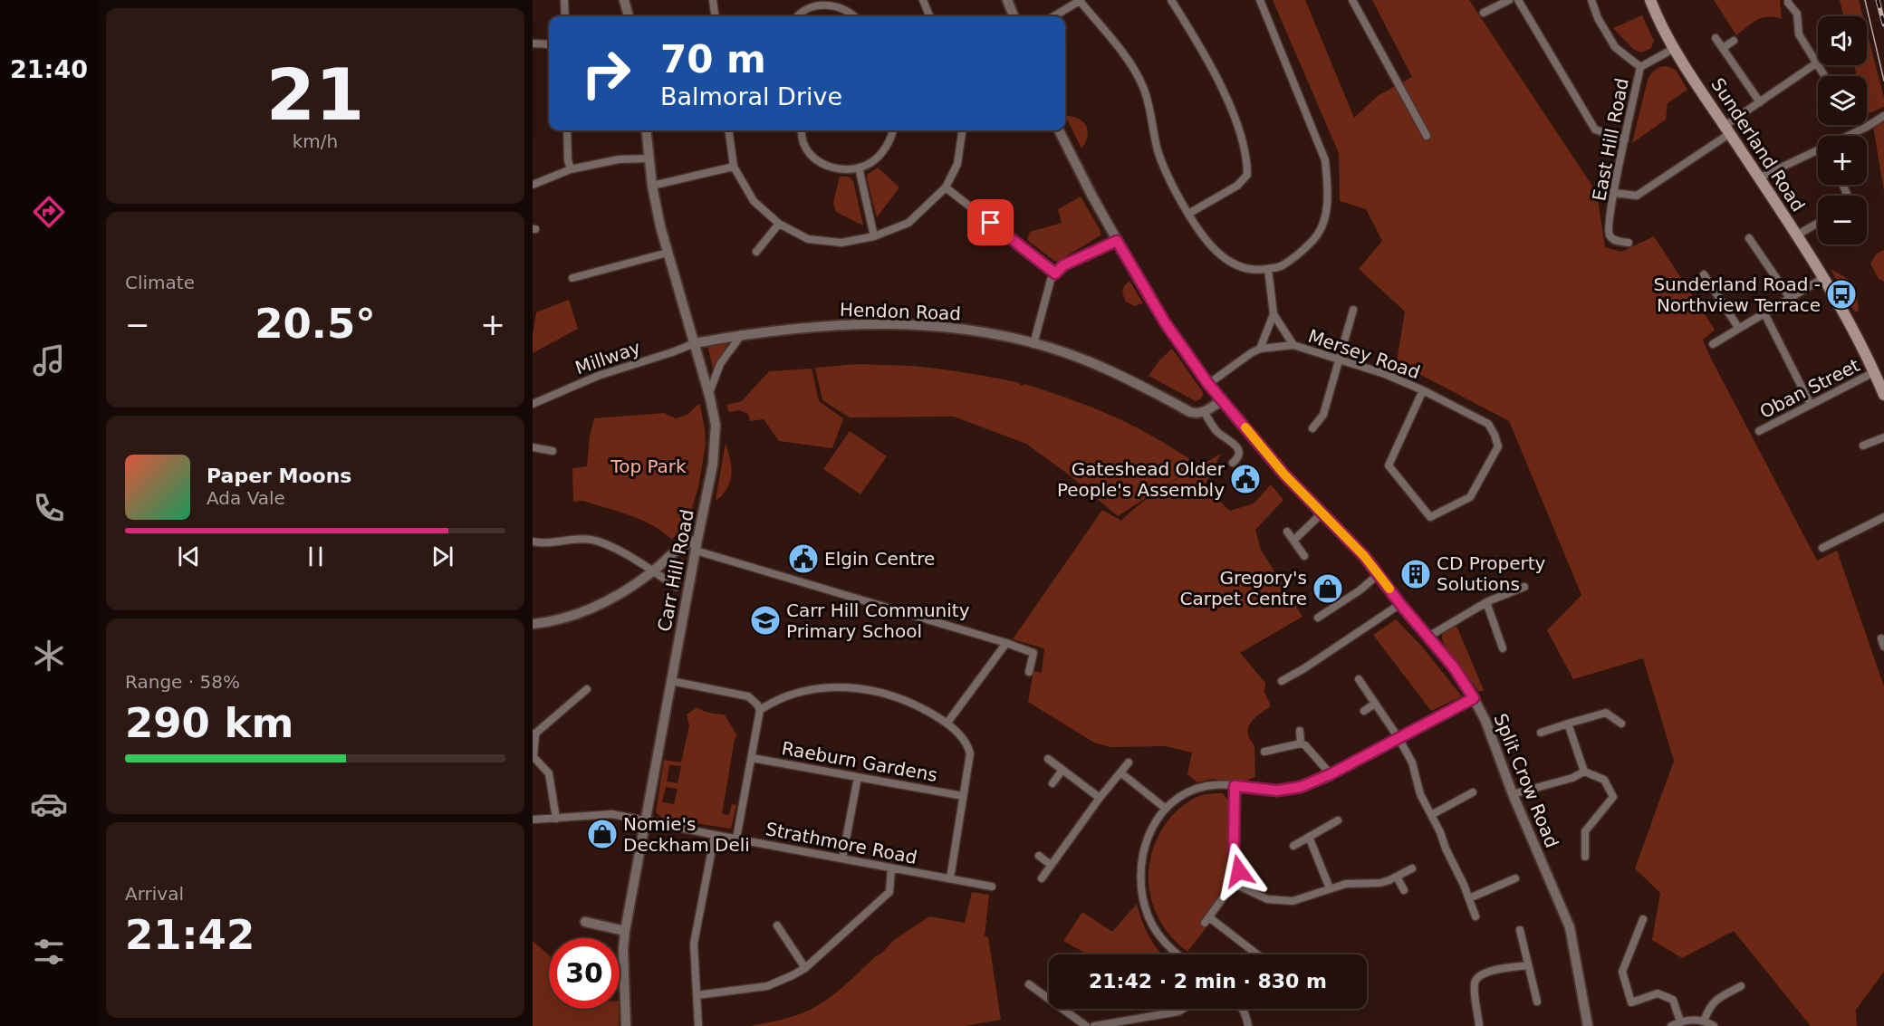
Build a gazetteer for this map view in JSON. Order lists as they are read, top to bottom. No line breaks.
{"streets":{"main road":["Sunderland Road"],"street":["East Hill Road","Hendon Road","Mersey Road","Millway","Oban Street","Carr Hill Road","Raeburn Gardens","Split Crow Road","Strathmore Road"]},"crossings":[["East Hill Road","Sunderland Road"],["Sunderland Road","Oban Street"],["Hendon Road","Millway"],["Hendon Road","Carr Hill Road"],["Mersey Road","Split Crow Road"],["Millway","Carr Hill Road"],["Carr Hill Road","Strathmore Road"]],"parks":["Top Park"],"places":{"bus stop":["Sunderland Road - Northview Terrace"],"public building":["Gateshead Older People's Assembly","Elgin Centre"],"building":["CD Property Solutions"],"shop":["Gregory's Carpet Centre","Nomie's Deckham Deli"],"school or university":["Carr Hill Community Primary School"]},"page":{"tabs":"21:40","tile":[["21","km/h"],"Climate",["Range · 58%","290 km"],["Arrival","21:42"]],"map_buttons":["+","−"],"turn":["70 m","Balmoral Drive"],"heat":["−","20.5°","+"],"song":["Paper Moons","Ada Vale"],"limit":"30","trip":"21:42 · 2 min · 830 m"}}
